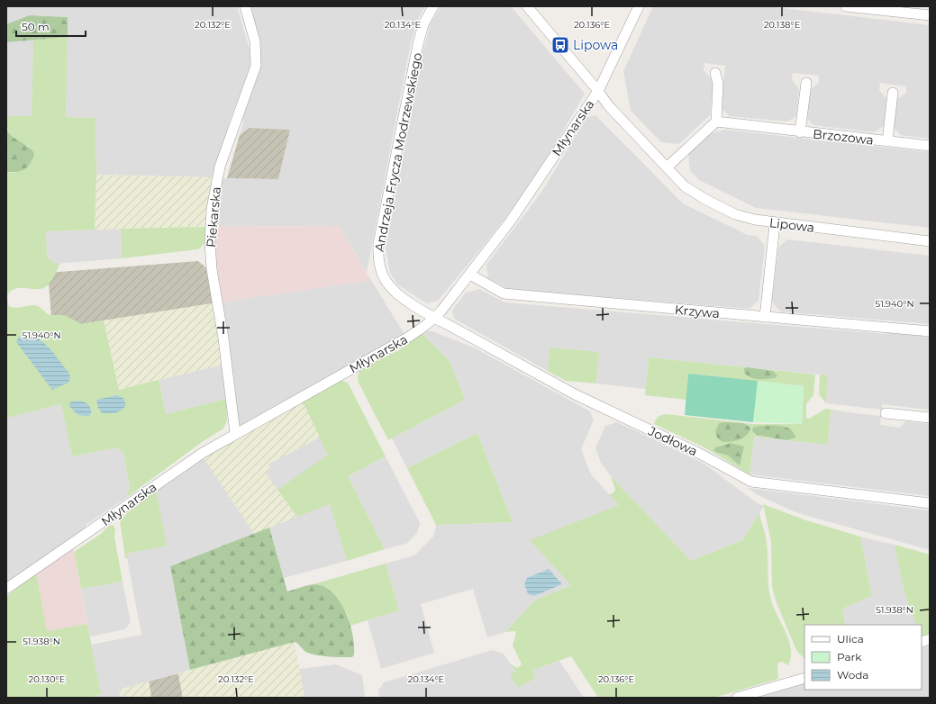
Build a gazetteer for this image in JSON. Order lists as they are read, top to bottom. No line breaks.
{"streets":{"street":["Młynarska","Brzozowa","Andrzeja Frycza Modrzewskiego","Piekarska","Lipowa","Krzywa","Jodłowa"]},"crossings":[["Młynarska","Andrzeja Frycza Modrzewskiego"],["Młynarska","Piekarska"],["Młynarska","Lipowa"],["Młynarska","Krzywa"],["Młynarska","Jodłowa"],["Andrzeja Frycza Modrzewskiego","Jodłowa"]],"places":{"bus stop":["Lipowa"]},"legend":["Ulica","Park","Woda"],"scale_bar":"50 m","coordinates":["20.132°E","20.134°E","20.136°E","20.138°E","51.940°N","51.938°N","20.130°E"]}
